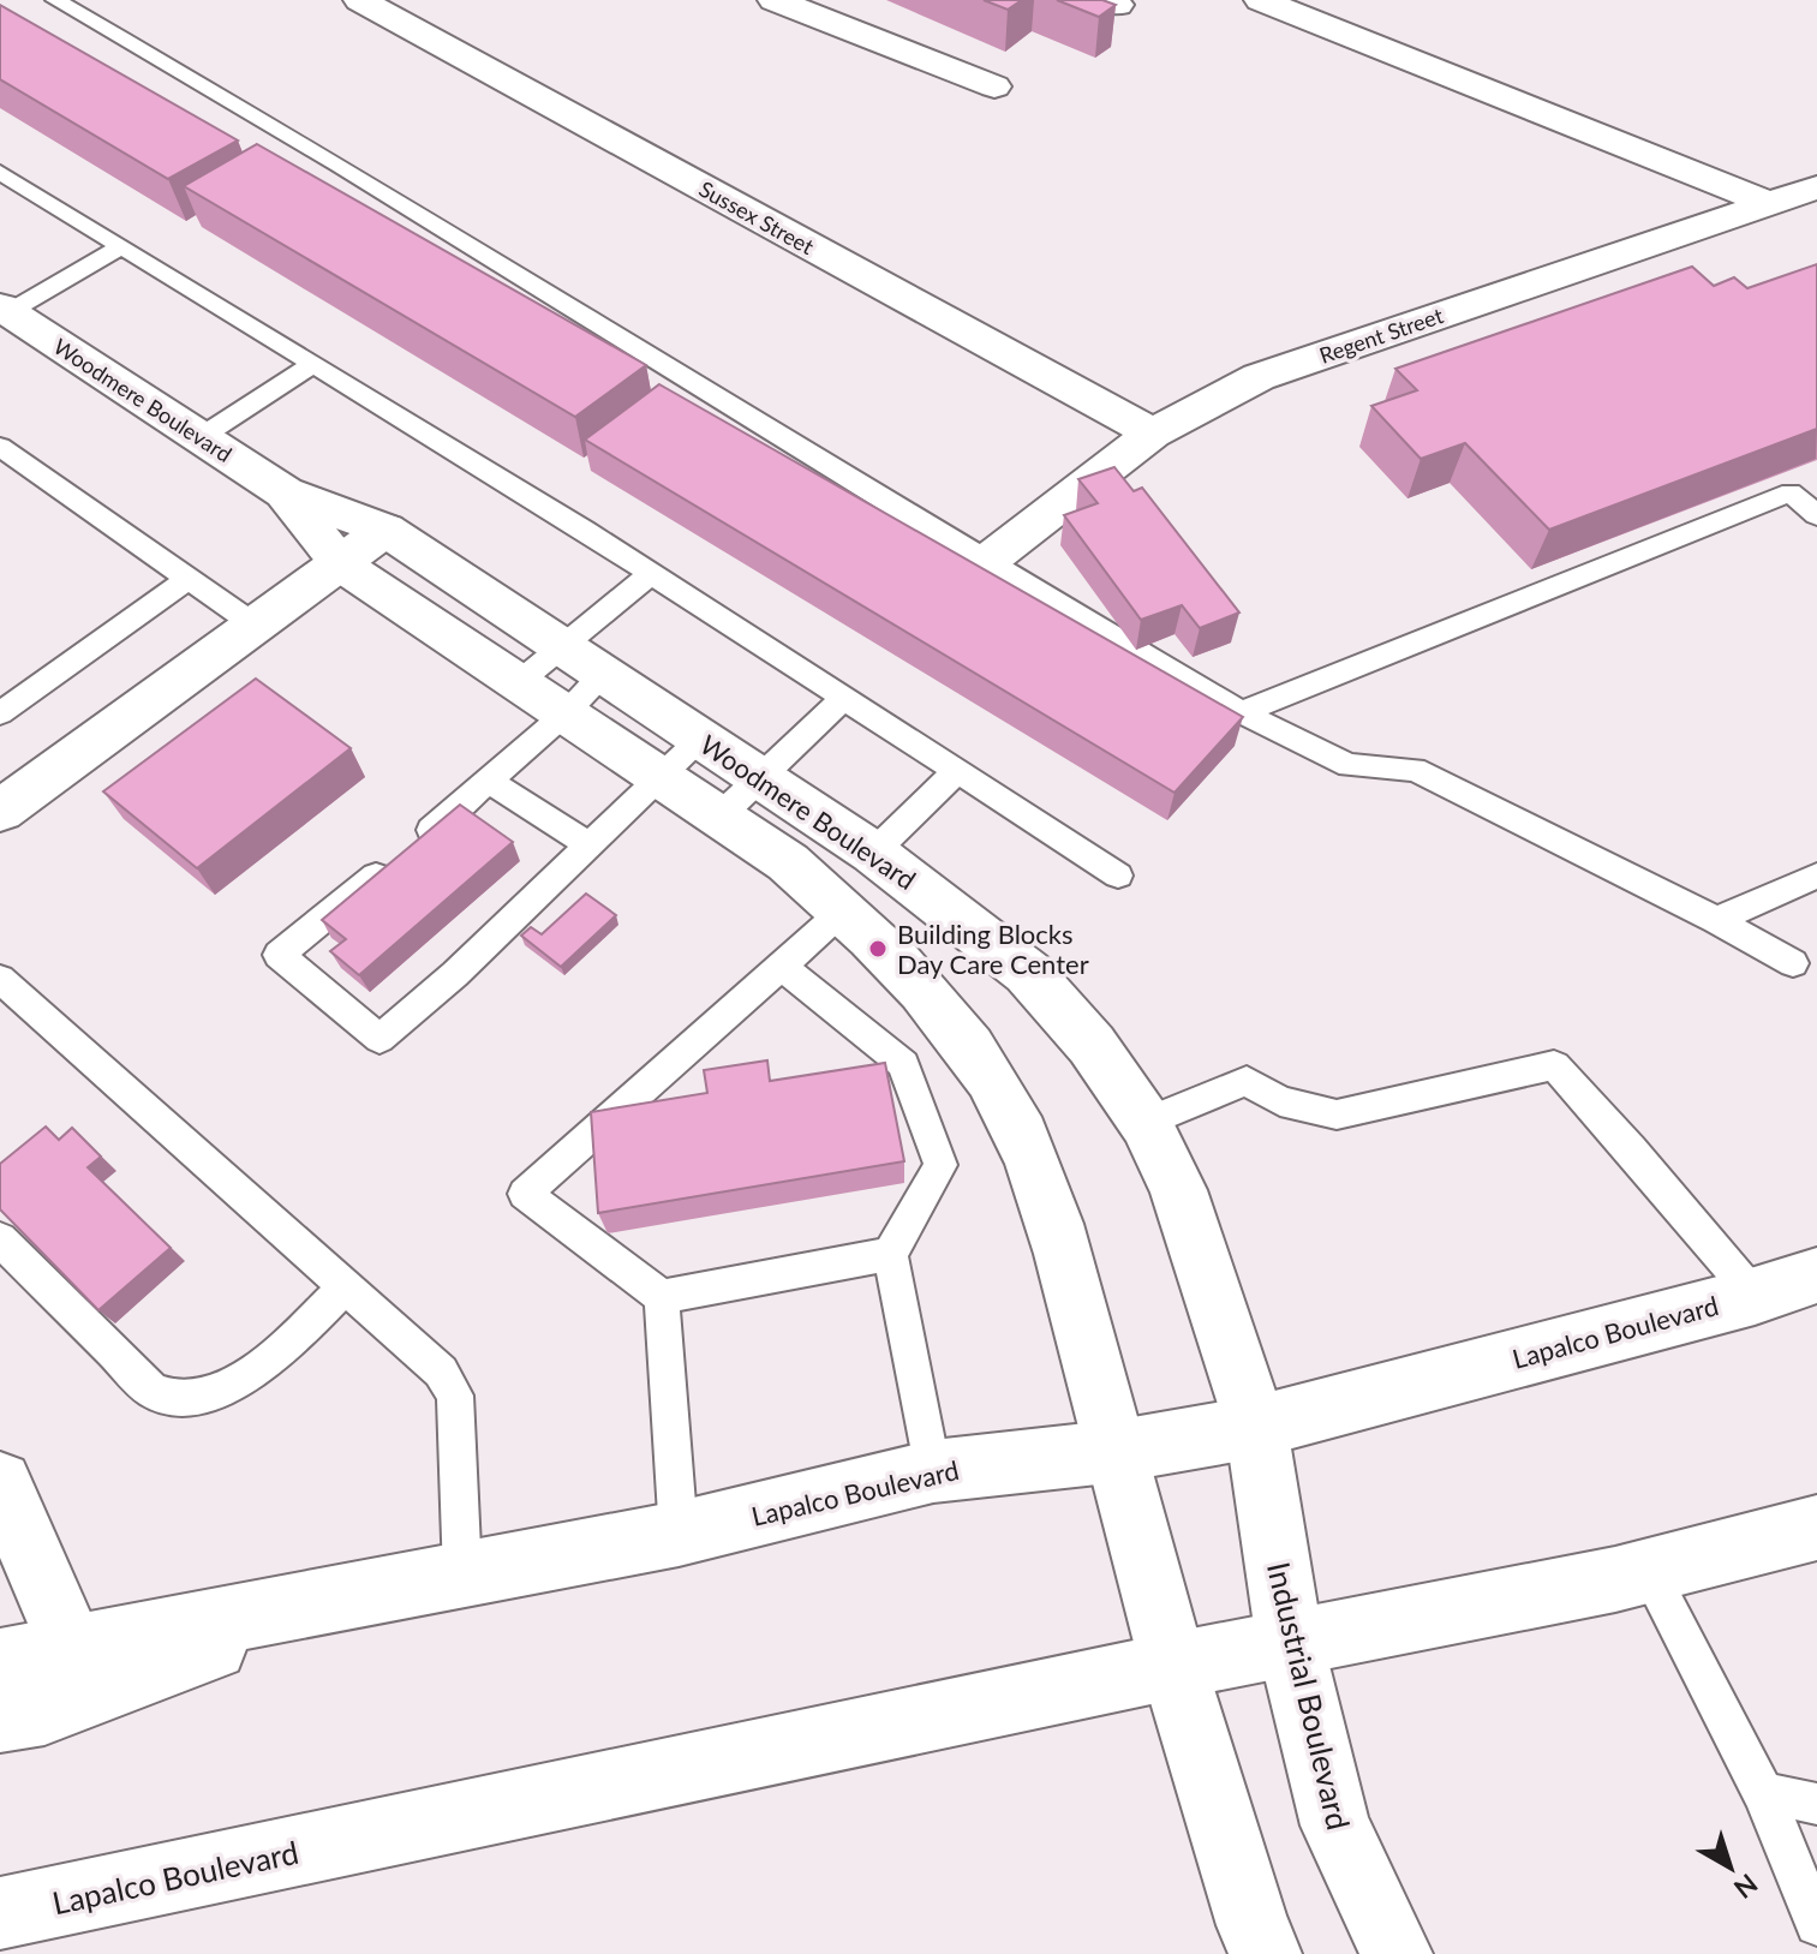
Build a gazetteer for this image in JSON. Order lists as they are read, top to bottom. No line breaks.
{"streets":{"street":["Sussex Street","Regent Street","Woodmere Boulevard","Lapalco Boulevard","Industrial Boulevard"]},"crossings":[["Sussex Street","Regent Street"],["Woodmere Boulevard","Lapalco Boulevard"],["Woodmere Boulevard","Industrial Boulevard"],["Lapalco Boulevard","Industrial Boulevard"]],"places":["Building Blocks Day Care Center"],"north":"bottom right"}
